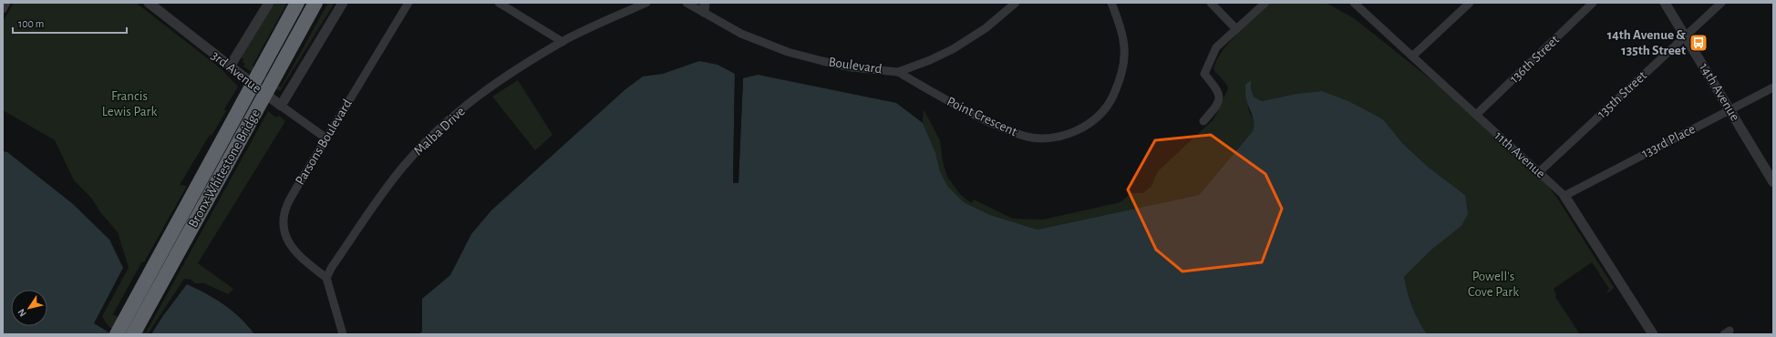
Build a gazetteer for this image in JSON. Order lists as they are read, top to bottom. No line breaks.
{"streets":{"highway":["Bronx-Whitestone Bridge"],"street":["136th Street","Boulevard","3rd Avenue","14th Avenue","135th Street","Point Crescent","Malba Drive","133rd Place","Parsons Boulevard","11th Avenue"]},"crossings":[["136th Street","11th Avenue"],["Boulevard","Point Crescent"],["3rd Avenue","Parsons Boulevard"],["14th Avenue","135th Street"],["14th Avenue","133rd Place"],["135th Street","11th Avenue"],["Malba Drive","Parsons Boulevard"],["133rd Place","11th Avenue"]],"parks":["Francis Lewis Park","Powell's Cove Park"],"places":{"bus stop":["14th Avenue & 135th Street"]},"scale_bar":"100 m","north":"bottom left"}
